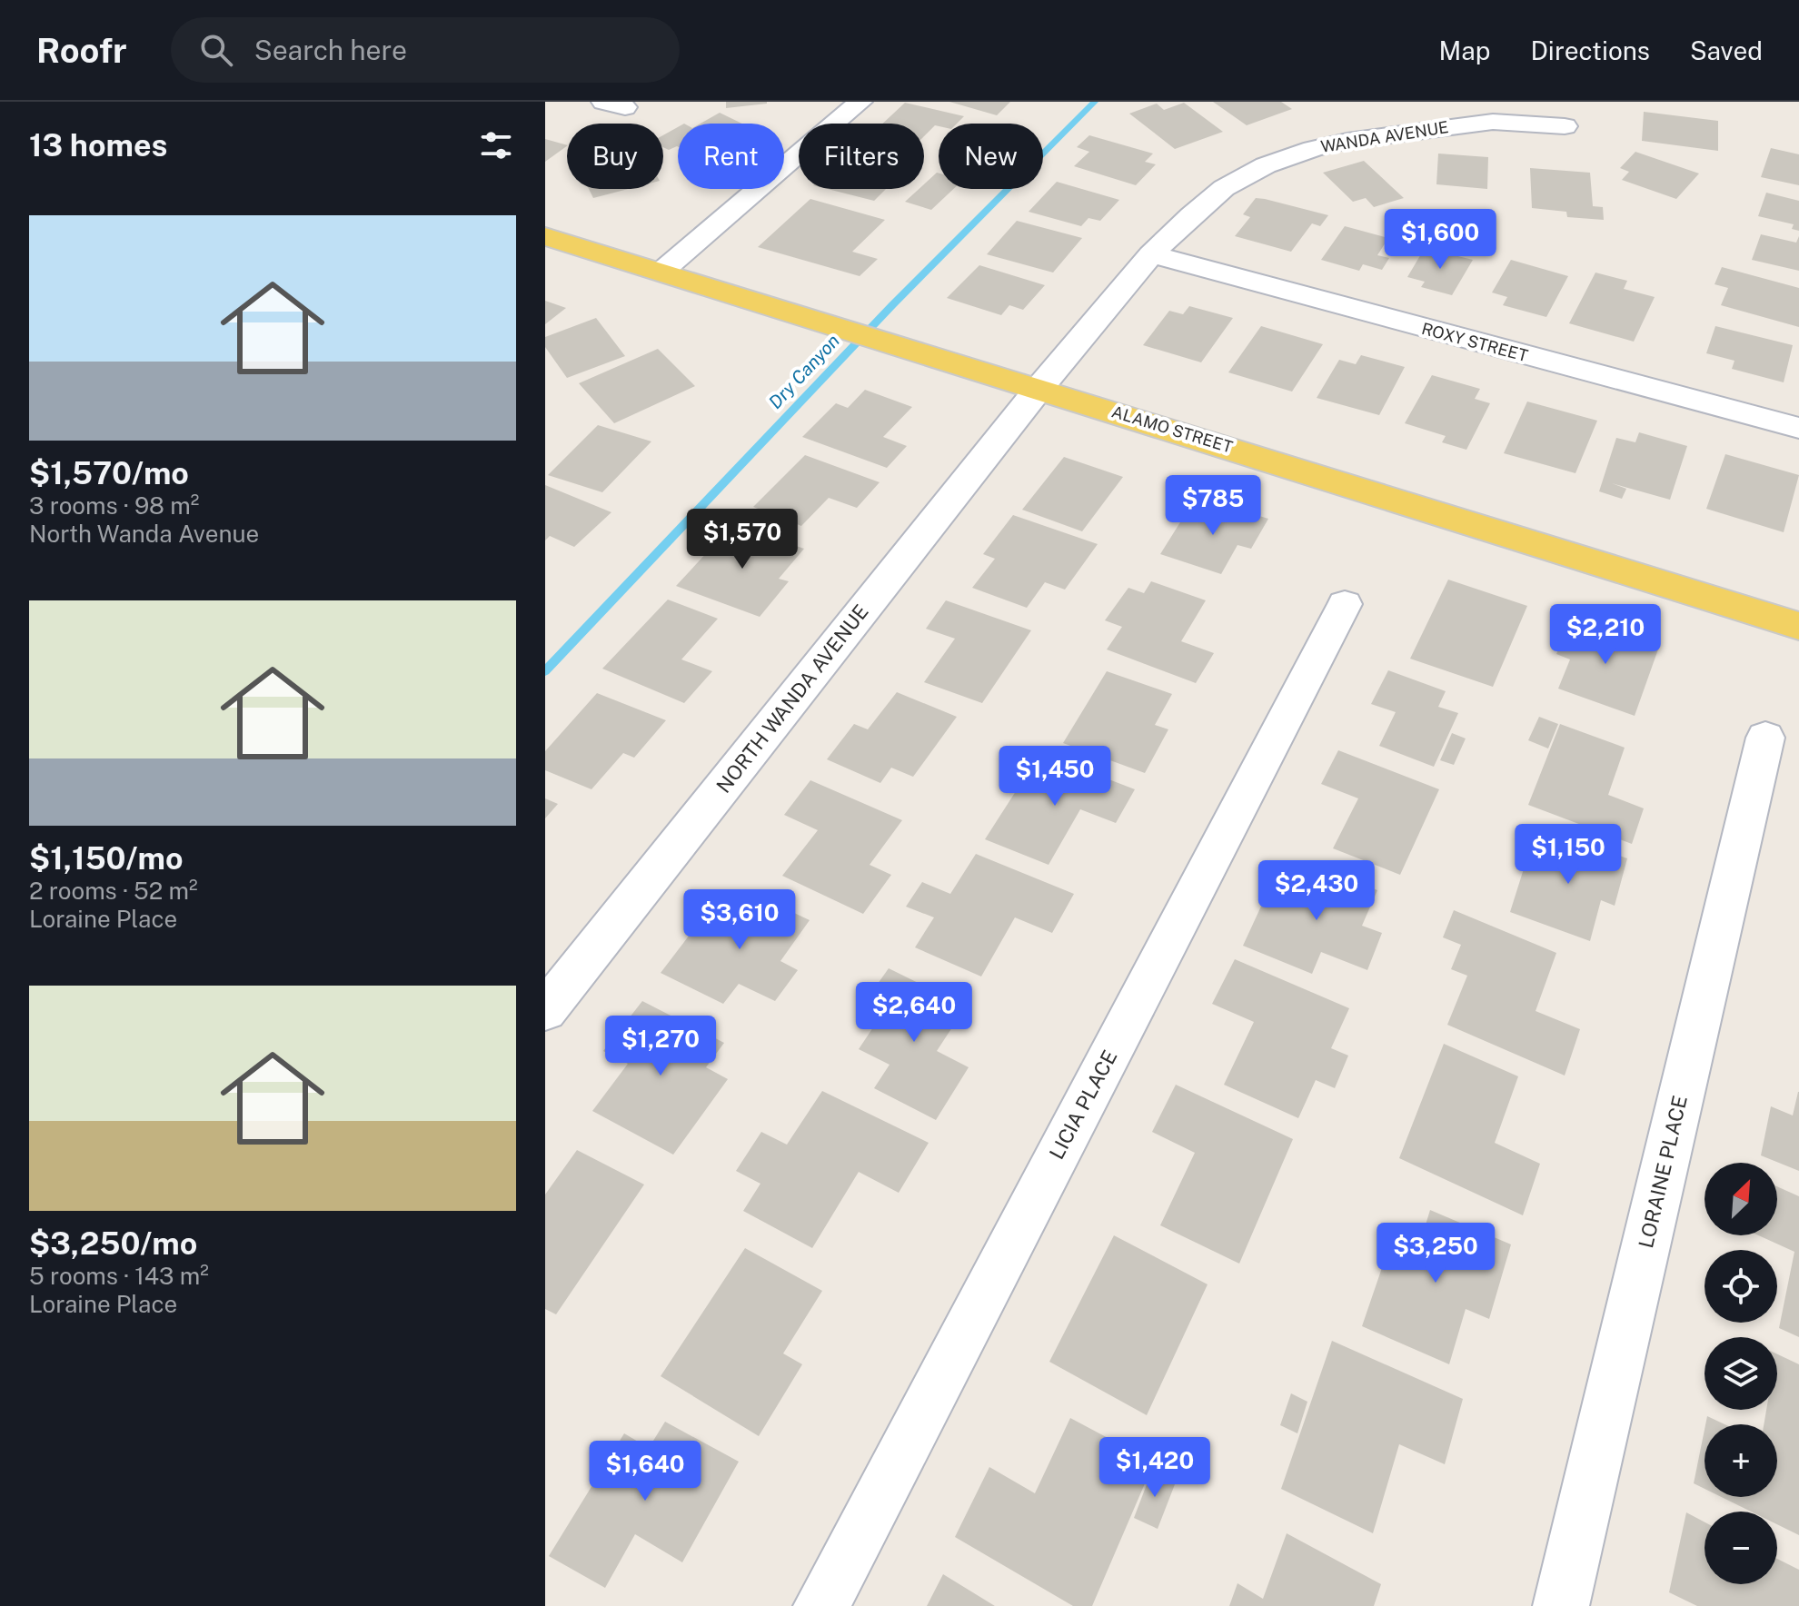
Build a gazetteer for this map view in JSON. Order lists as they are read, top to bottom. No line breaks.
{"streets":{"main road":["ALAMO STREET"],"street":["WANDA AVENUE","ROXY STREET","NORTH WANDA AVENUE","LICIA PLACE","LORAINE PLACE"]},"crossings":[["WANDA AVENUE","ROXY STREET"],["WANDA AVENUE","ALAMO STREET"],["WANDA AVENUE","NORTH WANDA AVENUE"],["ALAMO STREET","NORTH WANDA AVENUE"]],"water":["Dry Canyon"],"north":"top right","page":{"header":"Roofr","search":"Search here","nav":["Map","Directions","Saved"],"heading":"13 homes","chip":["Buy","Rent","Filters","New"],"list":[{"name":"$1,570/mo","note":"3 rooms · 98 m² · North Wanda Avenue"},{"name":"$1,150/mo","note":"2 rooms · 52 m² · Loraine Place"},{"name":"$3,250/mo","note":"5 rooms · 143 m² · Loraine Place"}],"price":["$1,600","$785","$1,570","$2,210","$1,450","$1,150","$2,430","$3,610","$2,640","$1,270","$3,250","$1,420","$1,640"],"map_buttons":["+","−"]}}
